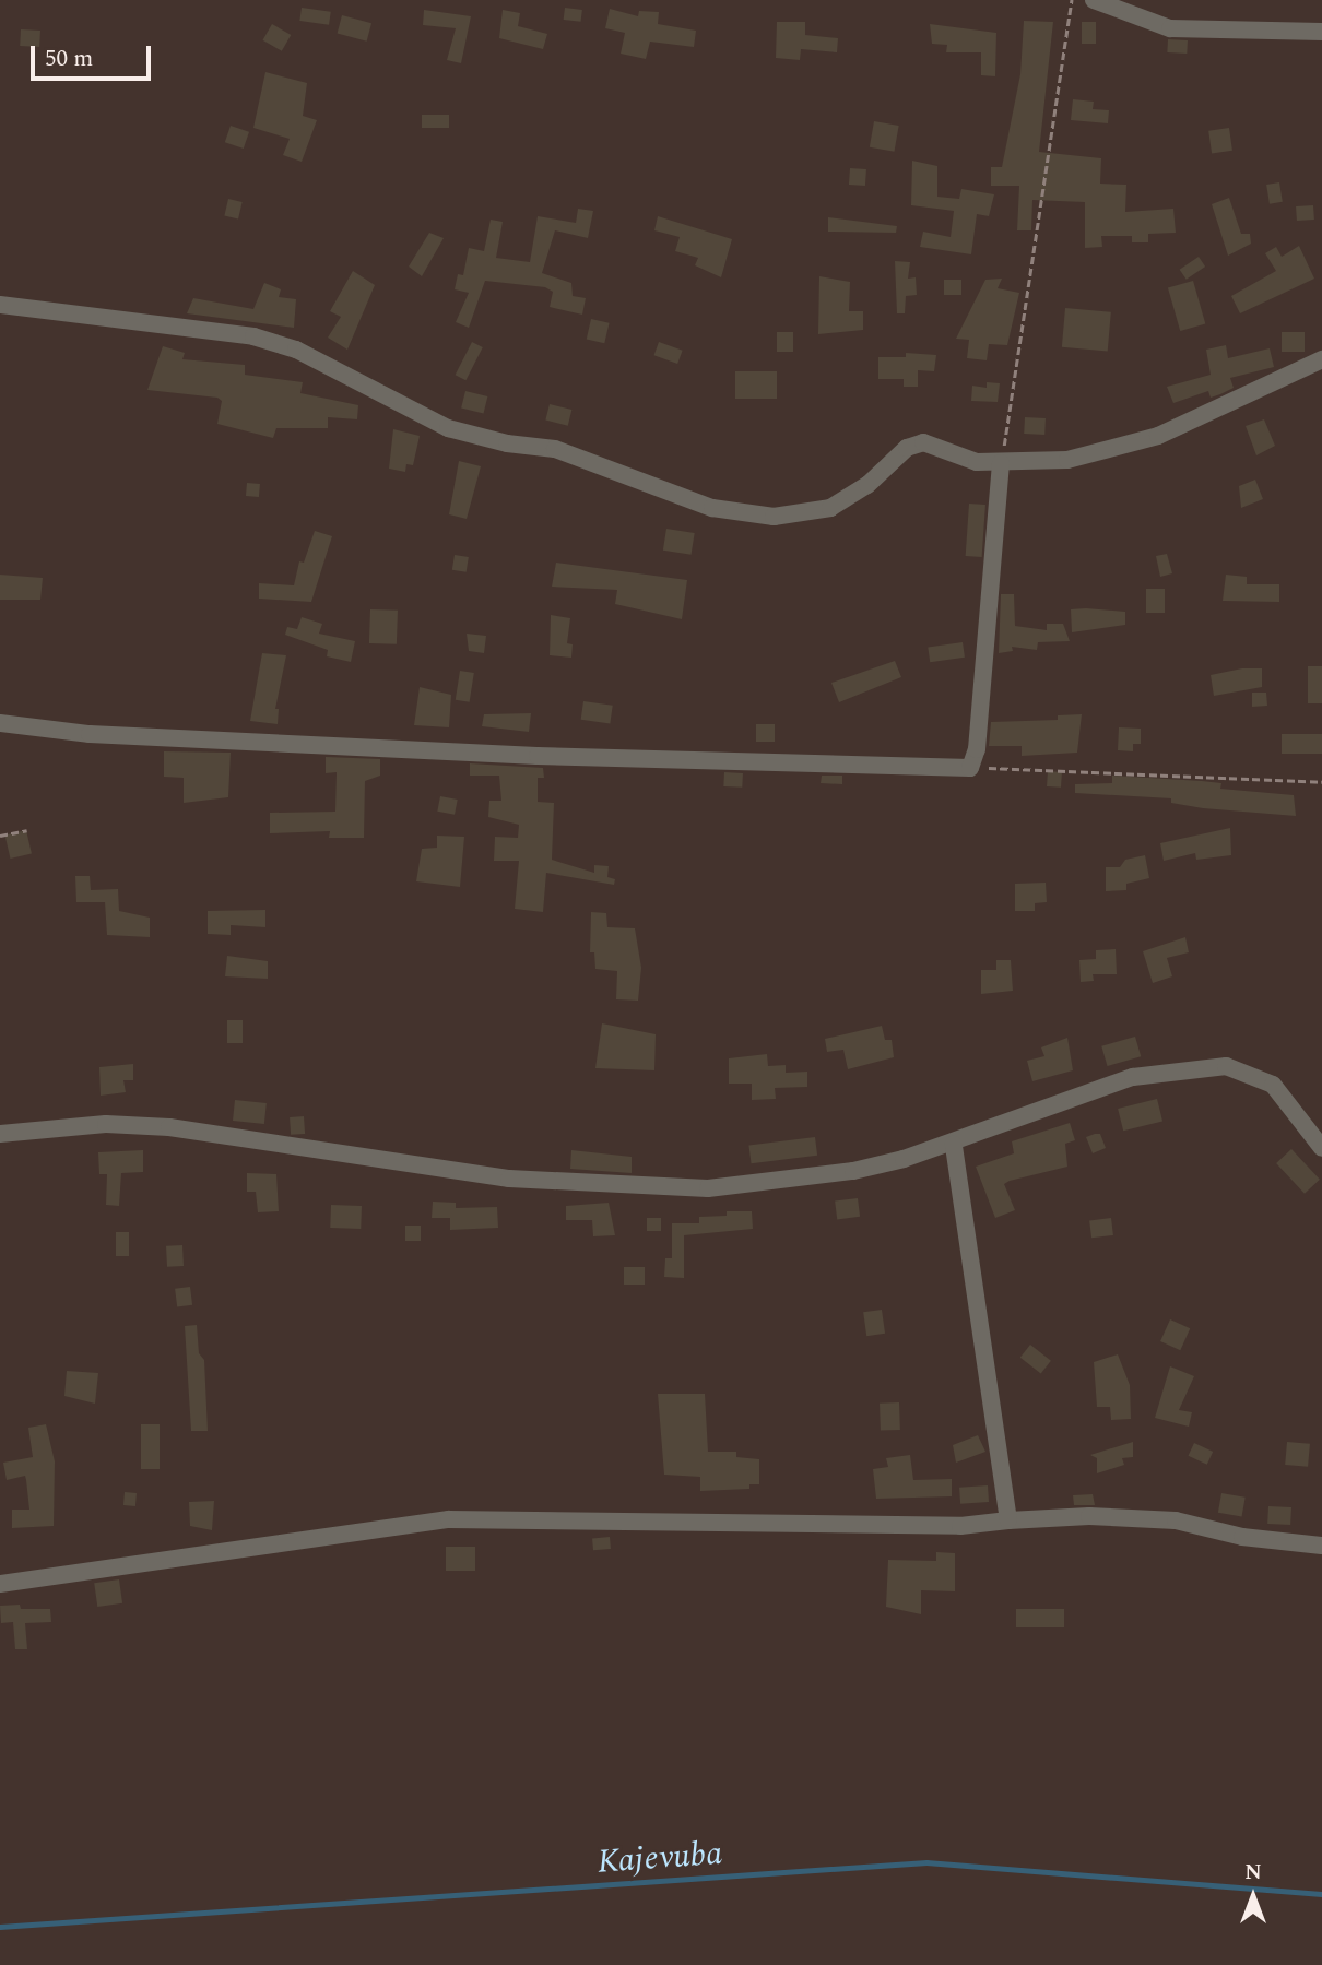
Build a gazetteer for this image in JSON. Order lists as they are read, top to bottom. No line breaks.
{"water":["Kajevuba"],"scale_bar":"50 m","north":"top"}
